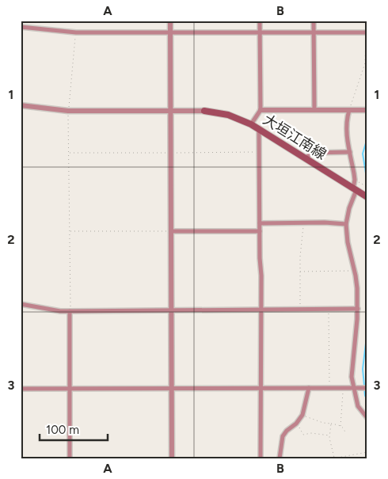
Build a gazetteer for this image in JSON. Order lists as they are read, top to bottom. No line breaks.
{"streets":{"main road":["大垣江南線"]},"scale_bar":"100 m","grid":{"columns":["A","B"],"rows":["1","2","3"]}}
